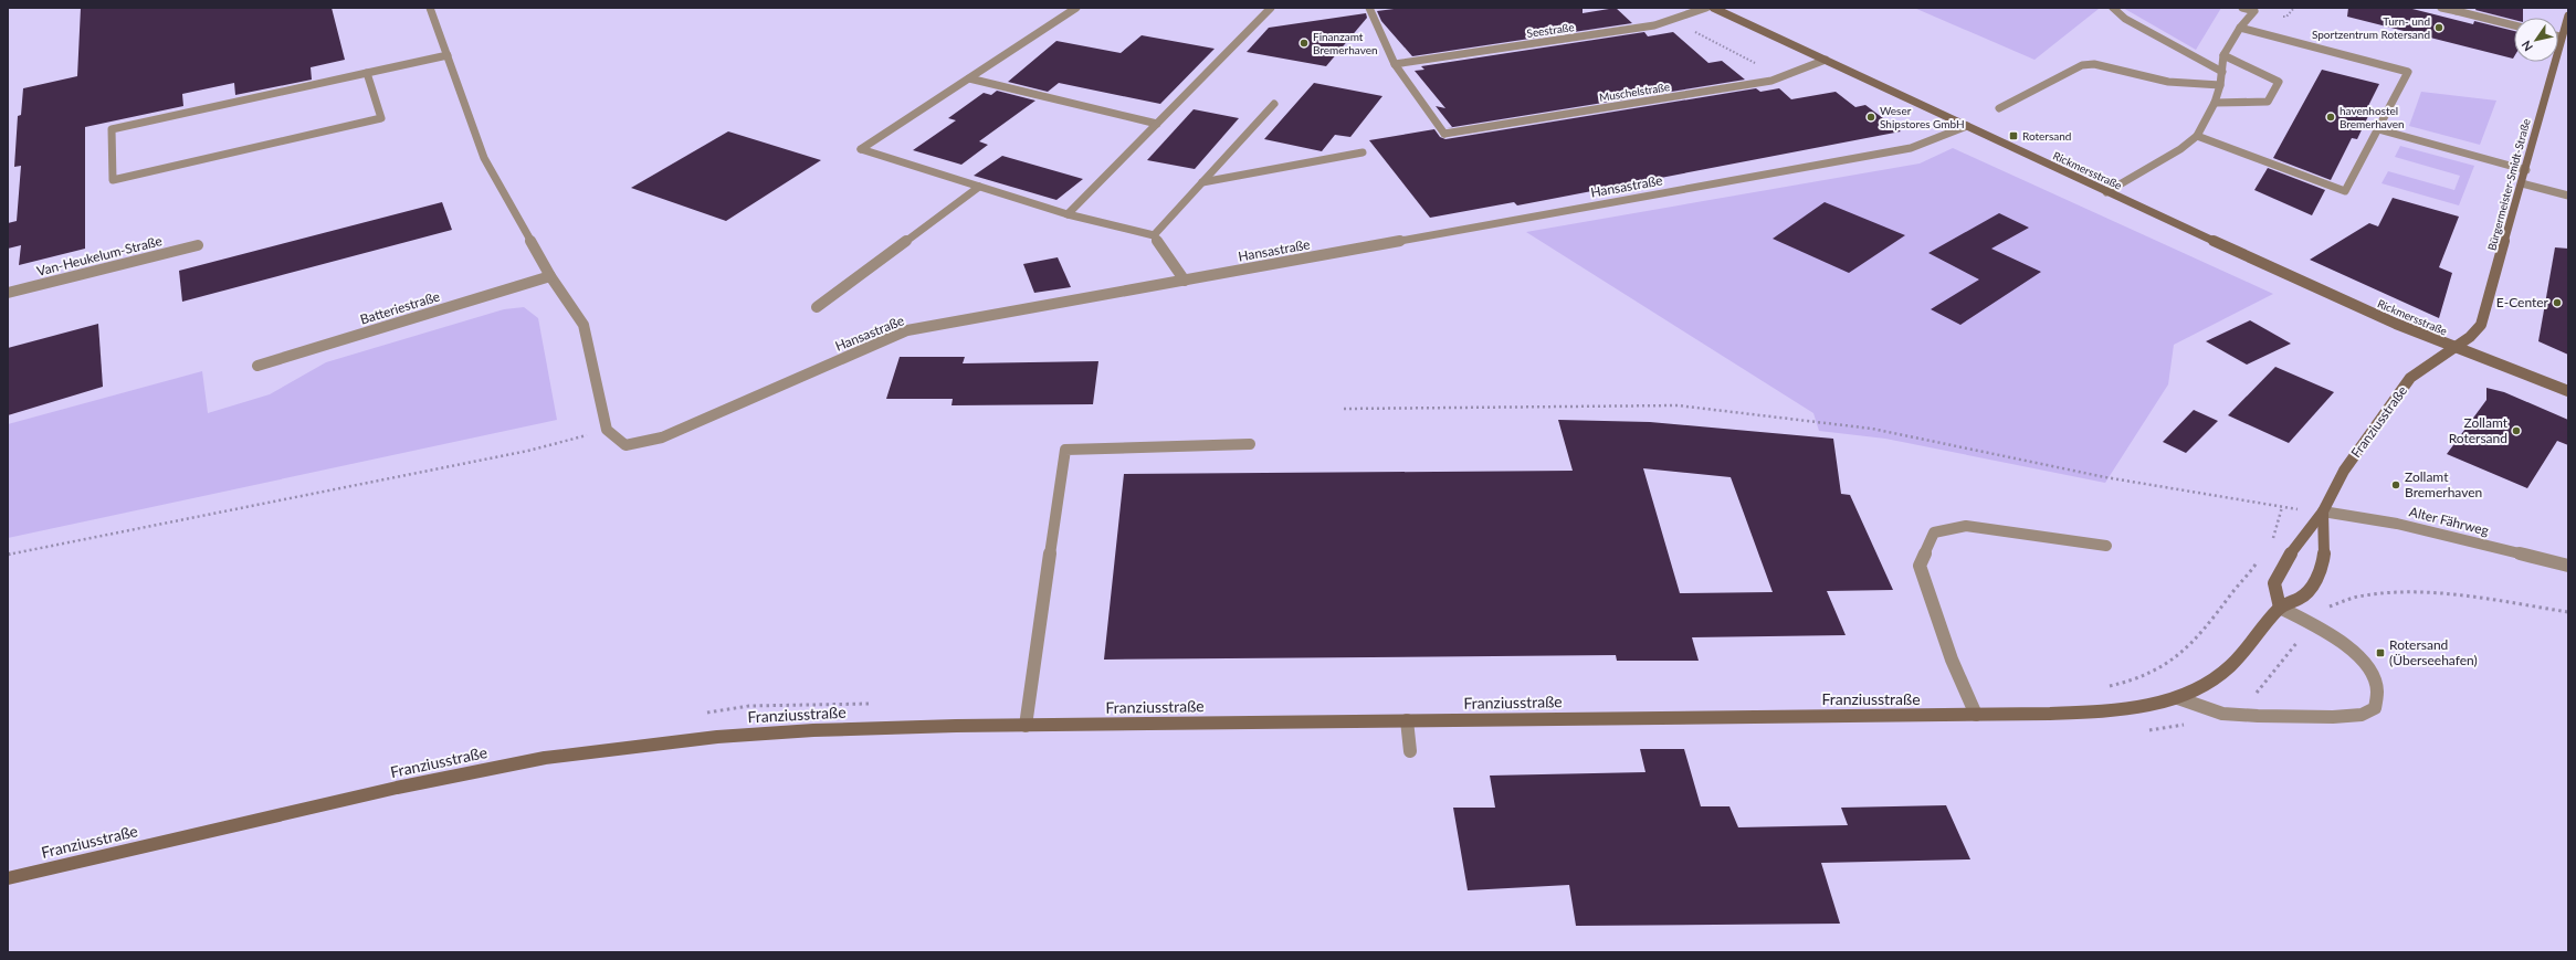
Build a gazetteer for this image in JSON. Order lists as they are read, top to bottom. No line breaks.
{"streets":{"main road":["Rickmersstraße","Bürgermeister-Smidt-Straße","Franziusstraße"],"street":["Seestraße","Muschelstraße","Hansastraße","Van-Heukelum-Straße","Batteriestraße","Alter Fährweg"]},"crossings":[["Seestraße","Muschelstraße"],["Muschelstraße","Rickmersstraße"],["Rickmersstraße","Bürgermeister-Smidt-Straße"],["Rickmersstraße","Hansastraße"],["Rickmersstraße","Franziusstraße"],["Bürgermeister-Smidt-Straße","Franziusstraße"],["Franziusstraße","Alter Fährweg"]],"places":{"other":["Turn- und Sportzentrum Rotersand","Finanzamt Bremerhaven","Weser Shipstores GmbH","havenhostel Bremerhaven","E-Center","Zollamt Rotersand","Zollamt Bremerhaven"],"transit":["Rotersand","Rotersand (Überseehafen)"]},"north":"bottom left"}
